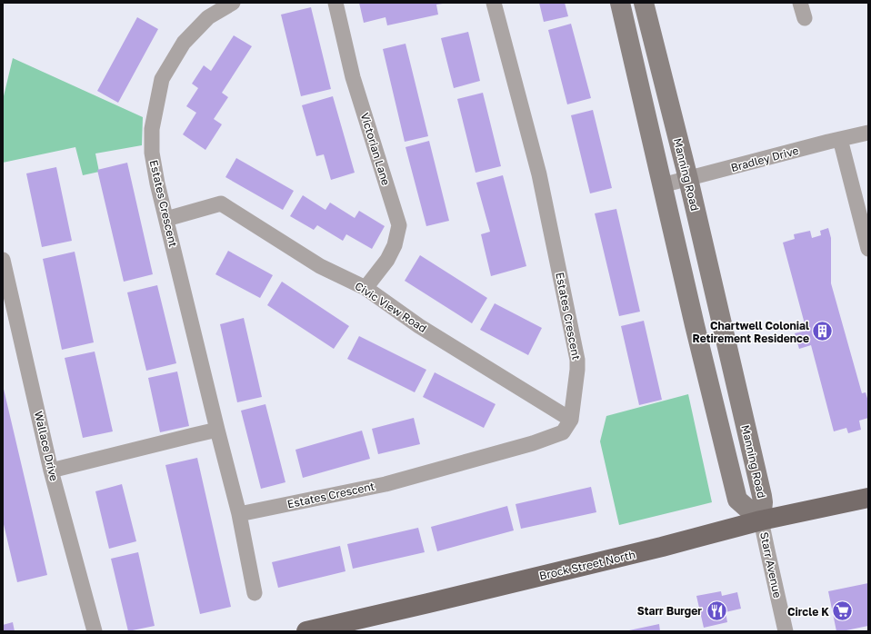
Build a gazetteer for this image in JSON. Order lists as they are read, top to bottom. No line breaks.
{"streets":{"main road":["Manning Road","Brock Street North"],"street":["Victorian Lane","Bradley Drive","Estates Crescent","Civic View Road","Wallace Drive","Starr Avenue"]},"crossings":[["Victorian Lane","Civic View Road"],["Bradley Drive","Manning Road"],["Manning Road","Brock Street North"],["Manning Road","Starr Avenue"],["Estates Crescent","Civic View Road"],["Brock Street North","Starr Avenue"]],"places":{"building":["Chartwell Colonial Retirement Residence"],"restaurant":["Starr Burger"],"supermarket":["Circle K"]}}
